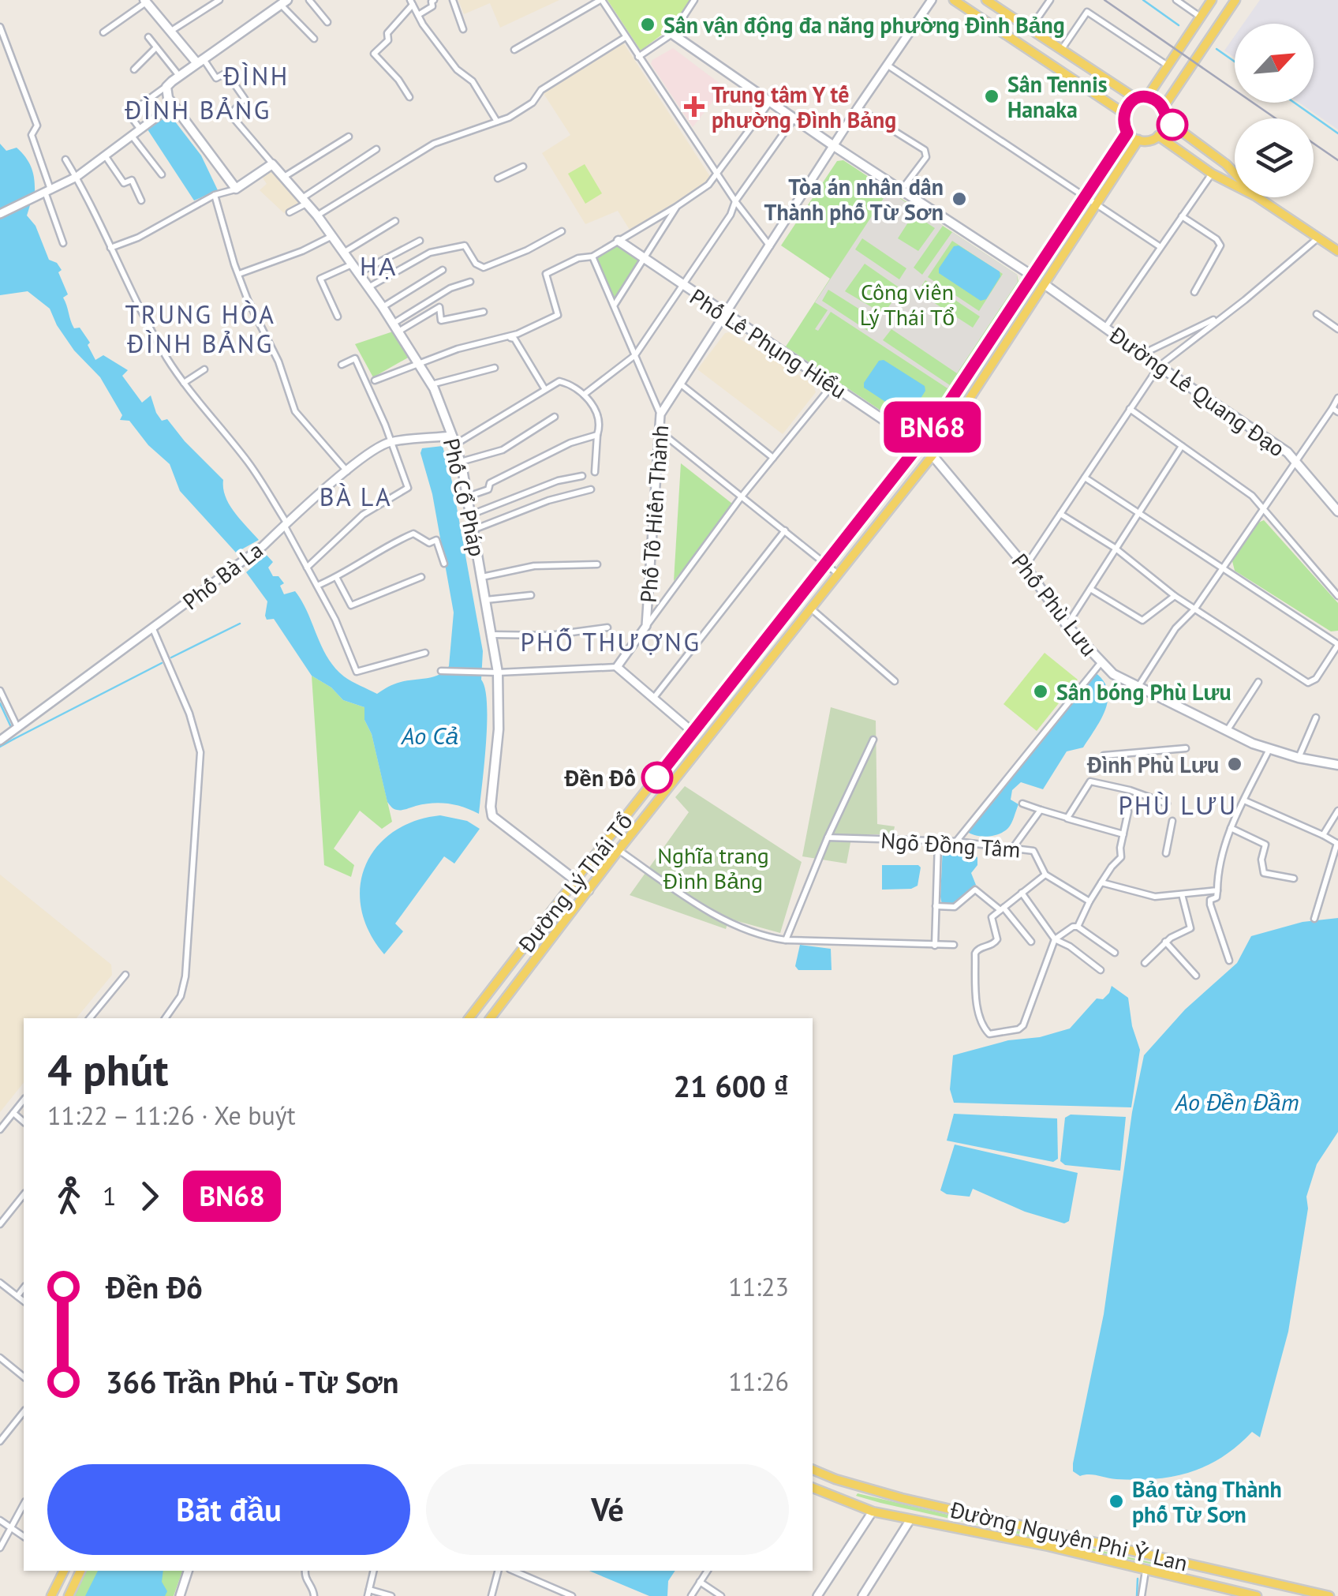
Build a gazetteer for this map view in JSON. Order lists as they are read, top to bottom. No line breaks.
{"streets":{"main road":["Phố Lê Phụng Hiểu","Đường Lê Quang Đạo","Phố Cổ Pháp","Phố Phù Lưu","Đường Lý Thái Tổ","Đường Nguyên Phi Ỷ Lan"],"street":["Phố Tô Hiến Thành","Phố Bà La","Ngõ Đồng Tâm"]},"crossings":[["Phố Lê Phụng Hiểu","Phố Tô Hiến Thành"],["Phố Lê Phụng Hiểu","Đường Lý Thái Tổ"],["Đường Lê Quang Đạo","Đường Lý Thái Tổ"],["Phố Cổ Pháp","Phố Bà La"],["Phố Cổ Pháp","Đường Lý Thái Tổ"],["Phố Phù Lưu","Đường Lý Thái Tổ"]],"districts":["ĐÌNH","ĐÌNH BẢNG","HẠ","TRUNG HÒA ĐÌNH BẢNG","BÀ LA","PHỐ THƯỢNG","PHÙ LƯU"],"water":["Ao Cả","Ao Đền Đầm"],"parks":["Công viên Lý Thái Tổ","Nghĩa trang Đình Bảng"],"places":{"other":["Sân vận động đa năng phường Đình Bảng","Sân Tennis Hanaka","Tòa án nhân dân Thành phố Từ Sơn","Sân bóng Phù Lưu","Đình Phù Lưu","Đền Đô","Bảo tàng Thành phố Từ Sơn"],"health":["Trung tâm Y tế phường Đình Bảng"]},"lines":["bus line BN68"],"north":"top right","page":{"on_map":"BN68","heading":["4 phút","11:22 – 11:26 · Xe buýt","21 600 ₫"],"legs":["1","BN68"],"list":[{"name":"Đền Đô","value":"11:23"},{"name":"366 Trần Phú - Từ Sơn","value":"11:26"}],"buttons":["Bắt đầu","Vé"]}}
